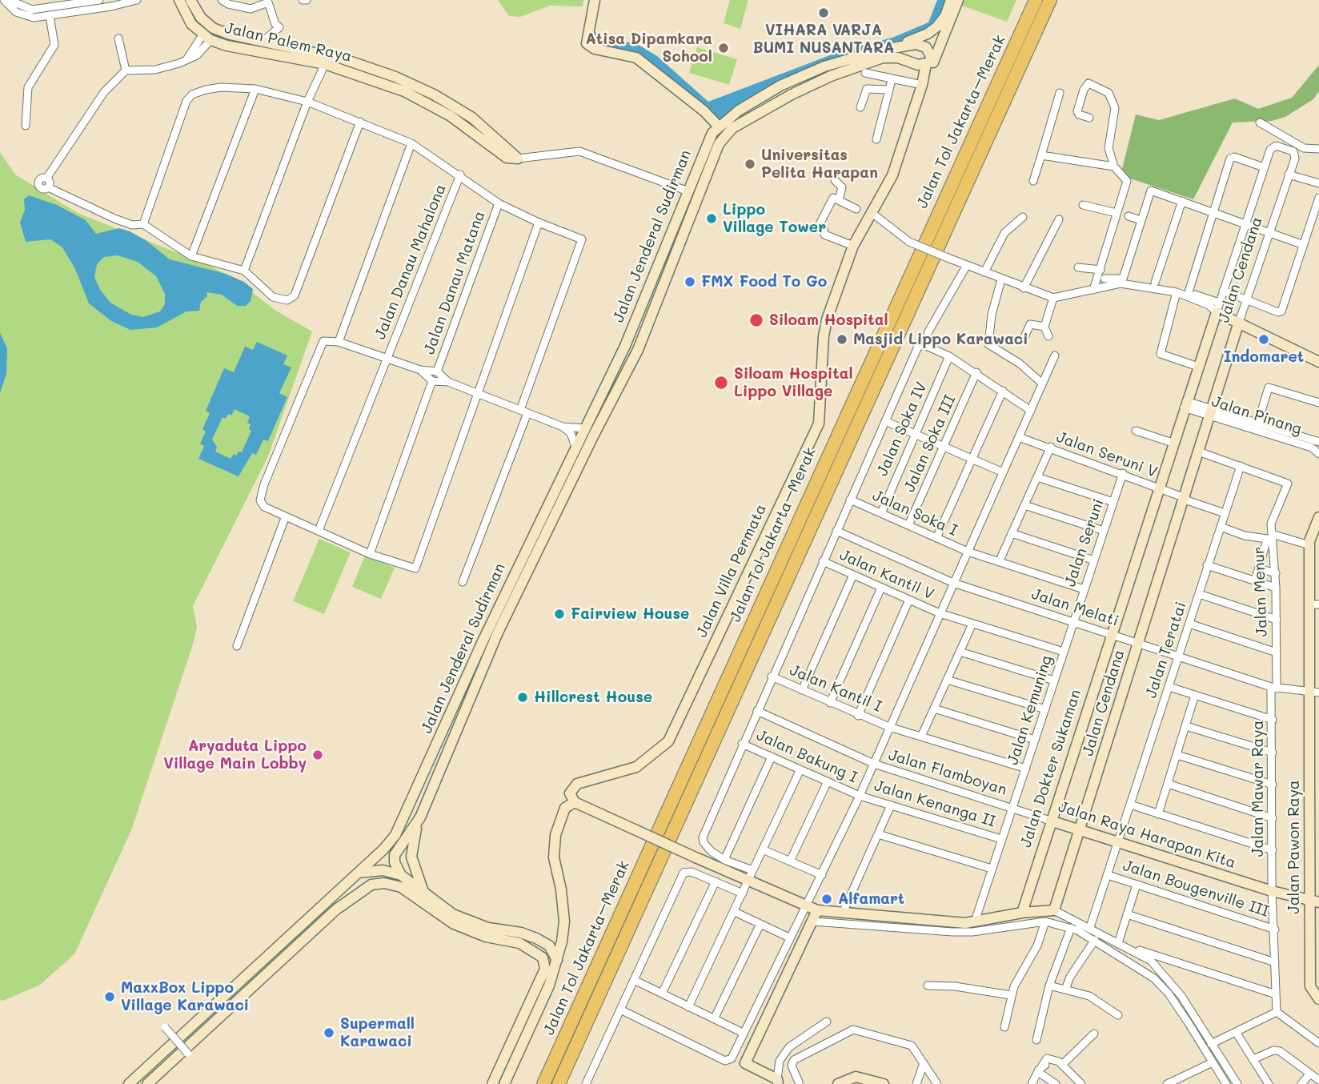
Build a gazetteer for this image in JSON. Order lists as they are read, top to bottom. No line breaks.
{"streets":{"highway":["Jalan Tol Jakarta–Merak"],"street":["Jalan Palem Raya","Jalan Jenderal Sudirman","Jalan Danau Mahalona","Jalan Cendana","Jalan Danau Matana","Jalan Pinang","Jalan Soka IV","Jalan Soka III","Jalan Seruni V","Jalan Soka I","Jalan Seruni","Jalan Villa Permata","Jalan Kantil V","Jalan Menur","Jalan Melati","Jalan Teratai","Jalan Kantil I","Jalan Kemuning","Jalan Bakung I","Jalan Dokter Sukaman","Jalan Flamboyan","Jalan Mawar Raya","Jalan Kenanga II","Jalan Raya Harapan Kita","Jalan Pawon Raya","Jalan Bougenville III"]},"crossings":[["Jalan Jenderal Sudirman","Jalan Villa Permata"],["Jalan Cendana","Jalan Pinang"],["Jalan Cendana","Jalan Seruni V"],["Jalan Cendana","Jalan Melati"],["Jalan Cendana","Jalan Dokter Sukaman"],["Jalan Cendana","Jalan Raya Harapan Kita"],["Jalan Soka IV","Jalan Soka I"],["Jalan Soka IV","Jalan Bakung I"],["Jalan Soka III","Jalan Soka I"],["Jalan Seruni V","Jalan Seruni"],["Jalan Seruni V","Jalan Teratai"],["Jalan Soka I","Jalan Seruni"],["Jalan Soka I","Jalan Bakung I"],["Jalan Seruni","Jalan Melati"],["Jalan Seruni","Jalan Kemuning"],["Jalan Kantil V","Jalan Kemuning"],["Jalan Kantil V","Jalan Bakung I"],["Jalan Menur","Jalan Melati"],["Jalan Menur","Jalan Mawar Raya"],["Jalan Menur","Jalan Pawon Raya"],["Jalan Melati","Jalan Teratai"],["Jalan Melati","Jalan Kemuning"],["Jalan Melati","Jalan Bakung I"],["Jalan Melati","Jalan Dokter Sukaman"],["Jalan Melati","Jalan Mawar Raya"],["Jalan Melati","Jalan Pawon Raya"],["Jalan Teratai","Jalan Raya Harapan Kita"],["Jalan Teratai","Jalan Bougenville III"],["Jalan Kantil I","Jalan Kemuning"],["Jalan Kantil I","Jalan Bakung I"],["Jalan Kemuning","Jalan Flamboyan"],["Jalan Kemuning","Jalan Kenanga II"],["Jalan Kemuning","Jalan Raya Harapan Kita"],["Jalan Bakung I","Jalan Flamboyan"],["Jalan Bakung I","Jalan Kenanga II"],["Jalan Dokter Sukaman","Jalan Raya Harapan Kita"],["Jalan Flamboyan","Jalan Raya Harapan Kita"],["Jalan Mawar Raya","Jalan Raya Harapan Kita"],["Jalan Mawar Raya","Jalan Bougenville III"],["Jalan Raya Harapan Kita","Jalan Pawon Raya"]],"places":["VIHARA VARJA BUMI NUSANTARA","Atisa Dipamkara School","Universitas Pelita Harapan","Lippo Village Tower","FMX Food To Go","Siloam Hospital","Masjid Lippo Karawaci","Indomaret","Siloam Hospital Lippo Village","Fairview House","Hillcrest House","Aryaduta Lippo Village Main Lobby","Alfamart","MaxxBox Lippo Village Karawaci","Supermall Karawaci"]}
